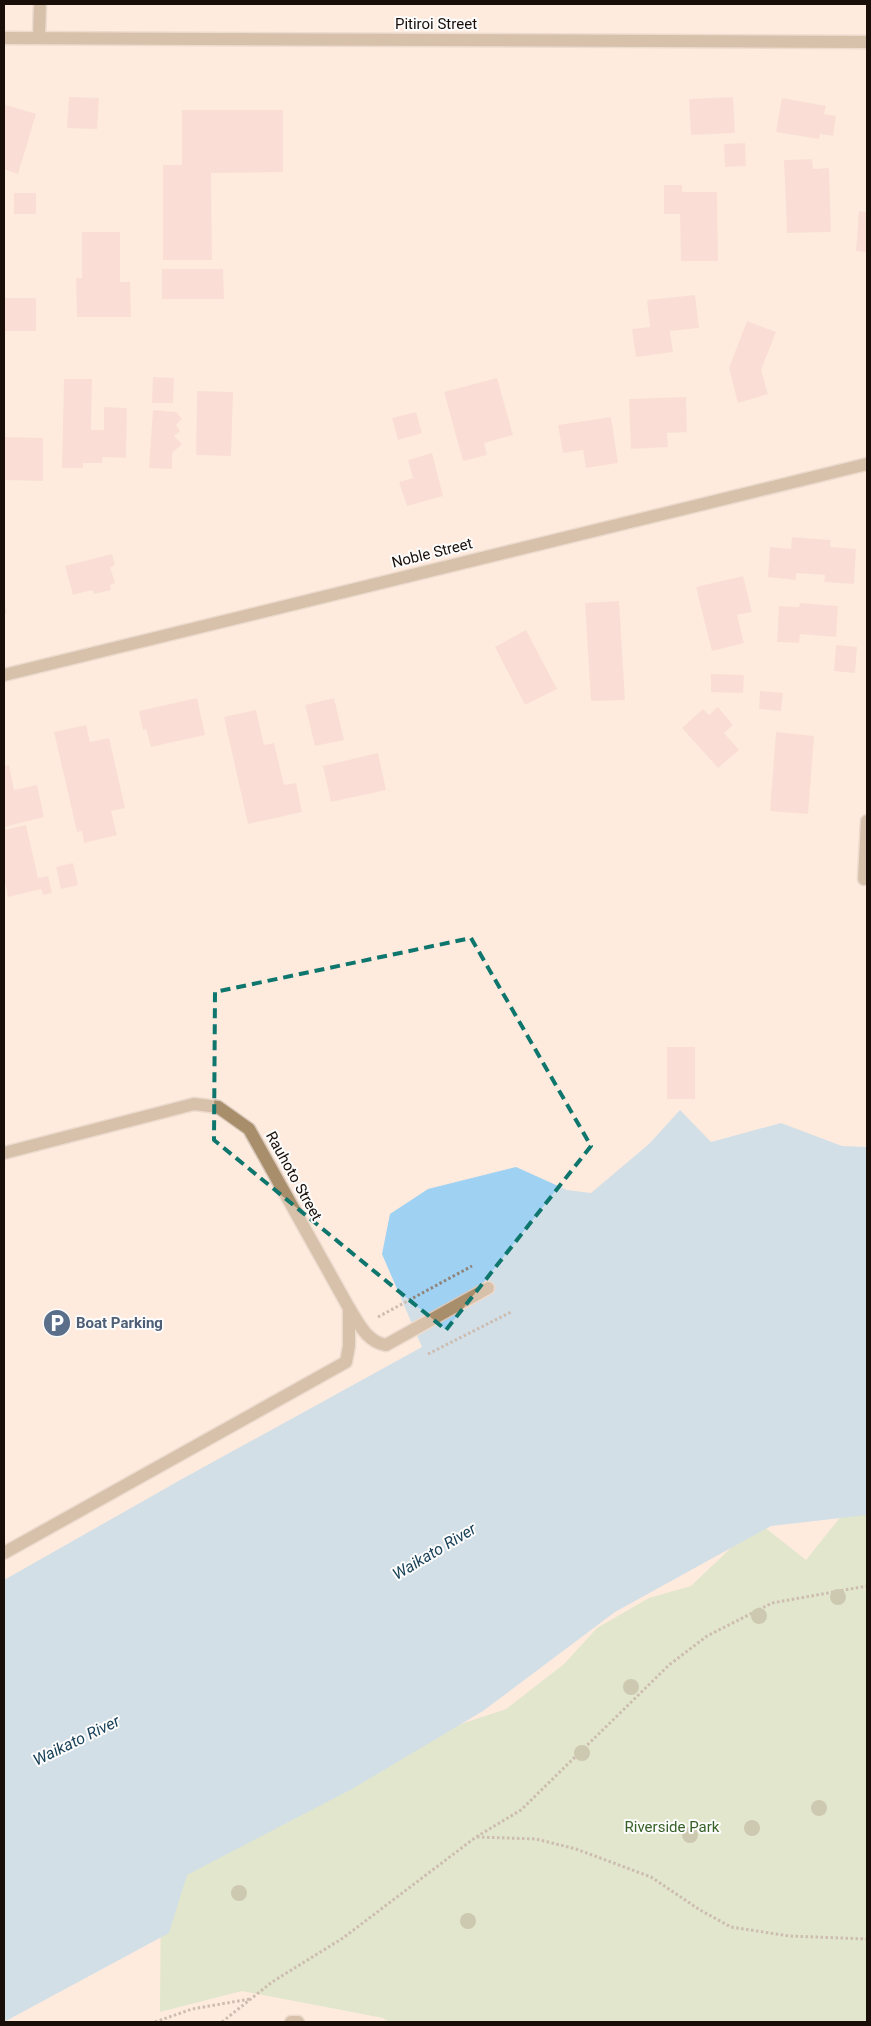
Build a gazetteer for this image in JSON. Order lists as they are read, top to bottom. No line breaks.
{"streets":{"street":["Pitiroi Street","Noble Street","Rauhoto Street"]},"water":["Waikato River"],"parks":["Riverside Park"],"places":{"parking":["Boat Parking"]}}
